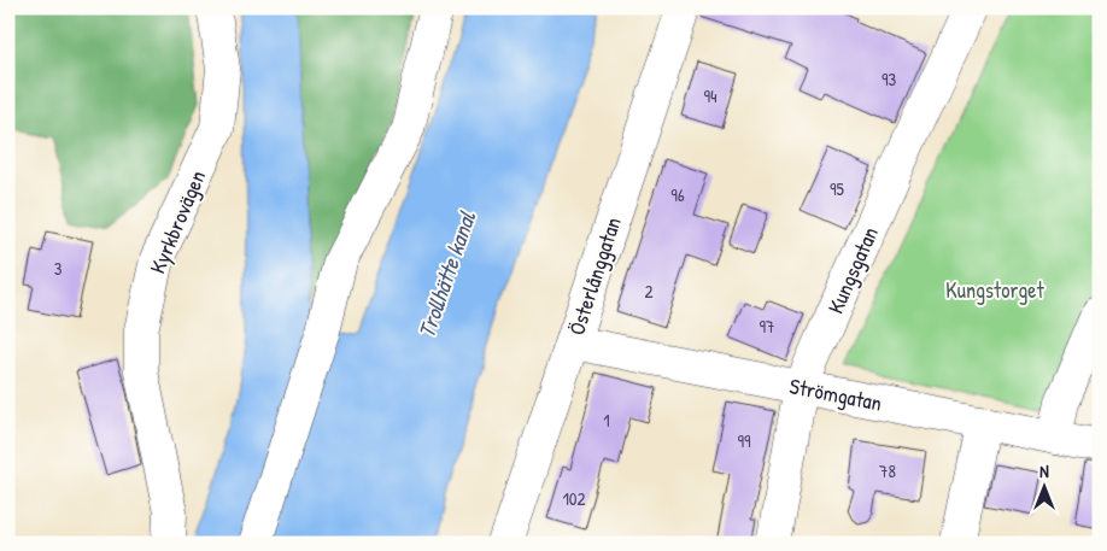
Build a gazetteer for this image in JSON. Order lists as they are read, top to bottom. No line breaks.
{"streets":{"street":["Kyrkbrovägen","Kungsgatan","Österlånggatan","Strömgatan"]},"crossings":[["Kungsgatan","Strömgatan"],["Österlånggatan","Strömgatan"]],"water":["Trollhätte kanal"],"parks":["Kungstorget"],"house_numbers":["93","94","95","96","3","2","97","1","99","78","102"],"north":"top"}
